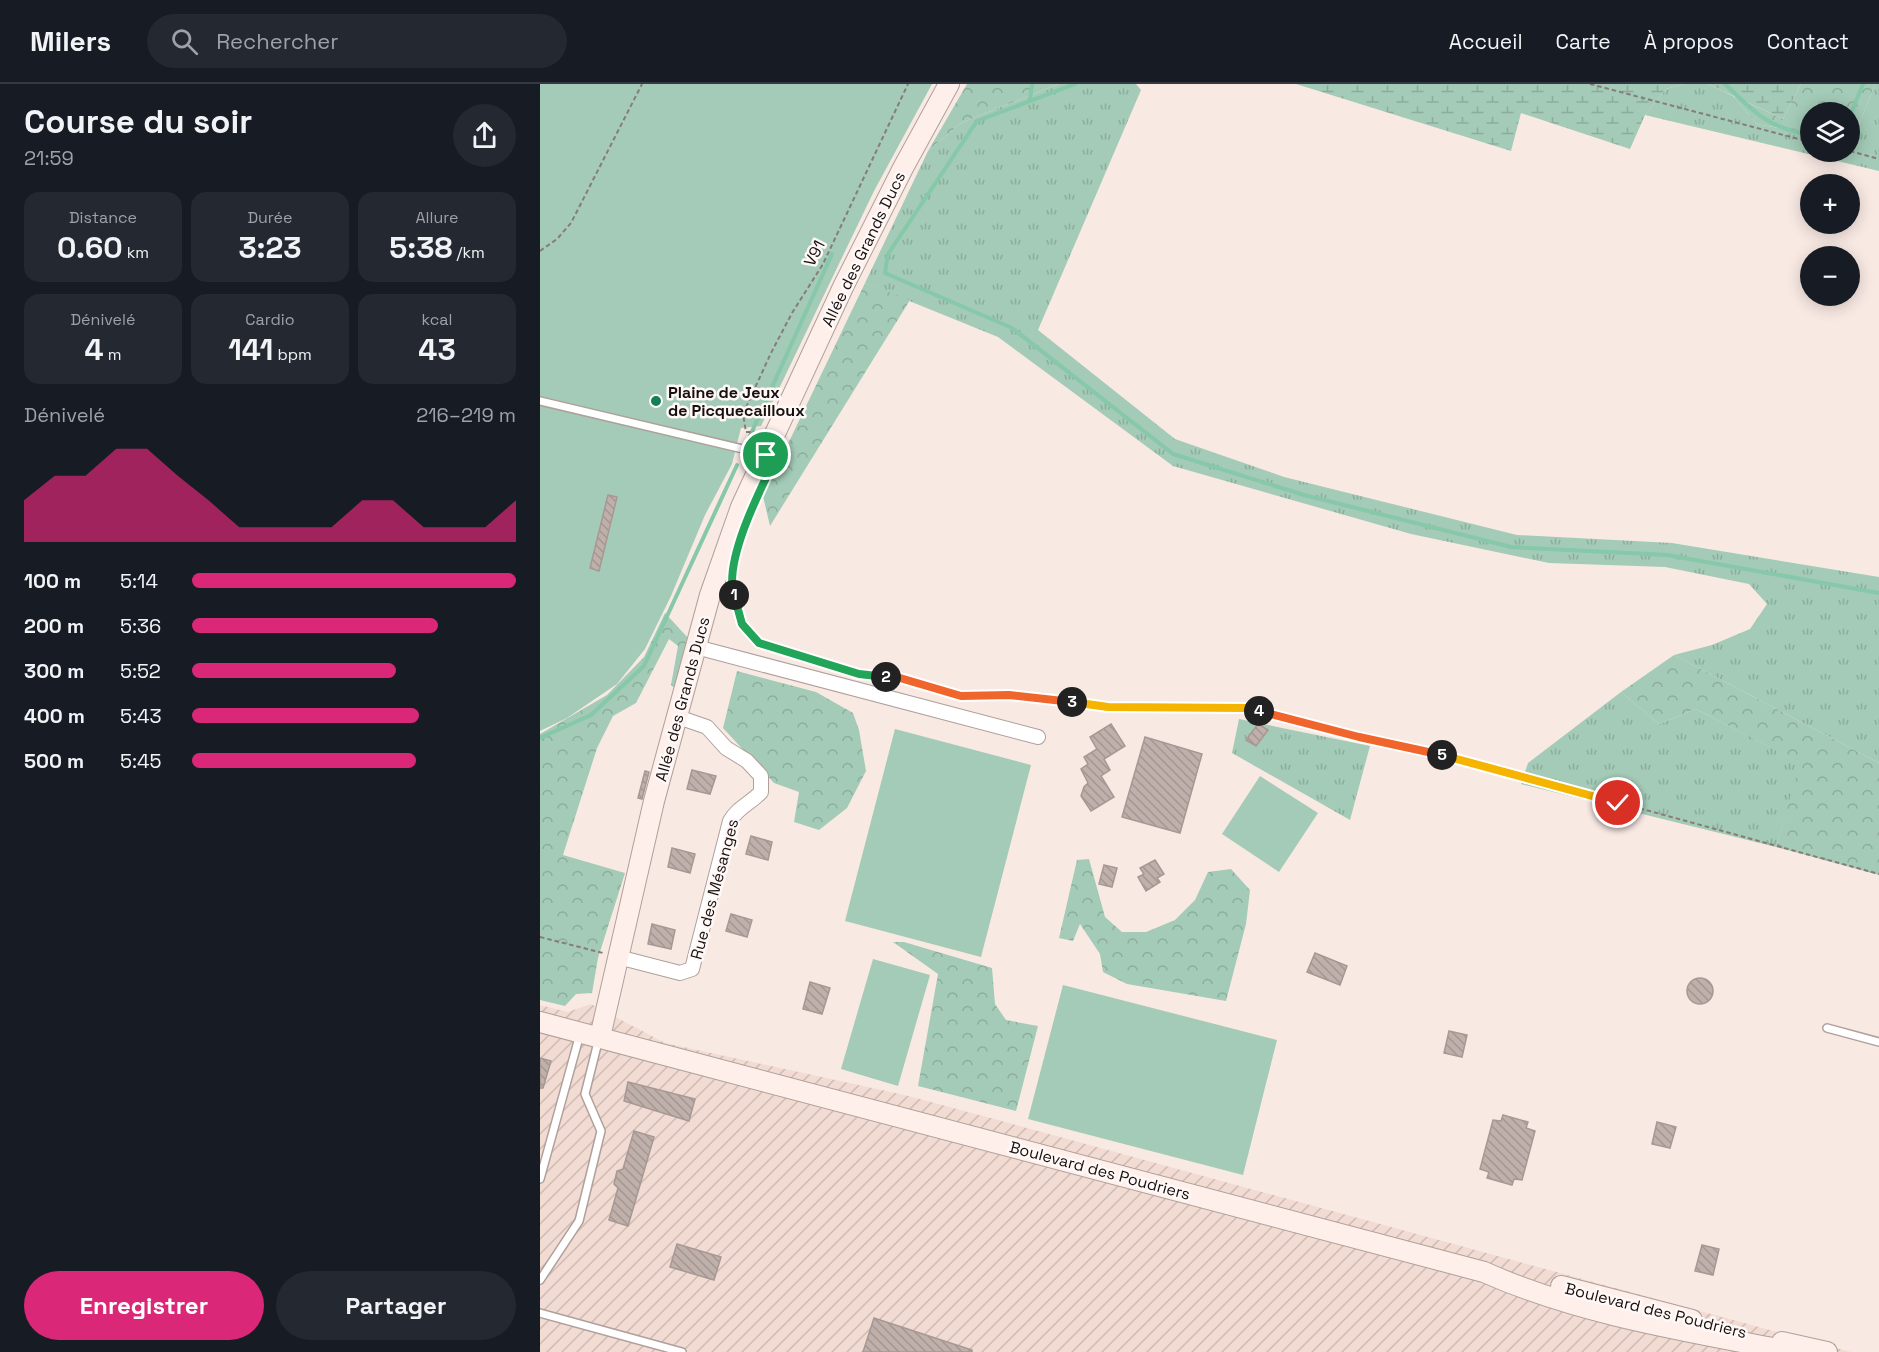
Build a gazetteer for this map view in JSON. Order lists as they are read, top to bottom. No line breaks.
{"streets":{"main road":["Allée des Grands Ducs","Boulevard des Poudriers"],"street":["Rue des Mésanges"],"path":["V91"]},"crossings":[["Allée des Grands Ducs","V91"],["Allée des Grands Ducs","Rue des Mésanges"],["Allée des Grands Ducs","Boulevard des Poudriers"]],"places":["Plaine de Jeux de Picquecailloux"],"page":{"header":"Milers","search":"Rechercher","nav":["Accueil","Carte","À propos","Contact"],"heading":["Course du soir","21:59"],"map_buttons":["+","−"],"stats":[["Distance","0.60 km"],["Durée","3:23"],["Allure","5:38 /km"],["Dénivelé","4 m"],["Cardio","141 bpm"],["kcal","43"]],"chart":["Dénivelé","216–219 m"],"list":[{"name":"100 m","note":"5:14"},{"name":"200 m","note":"5:36"},{"name":"300 m","note":"5:52"},{"name":"400 m","note":"5:43"},{"name":"500 m","note":"5:45"}],"pins":["1","2","3","4","5"],"buttons":["Enregistrer","Partager"]}}
